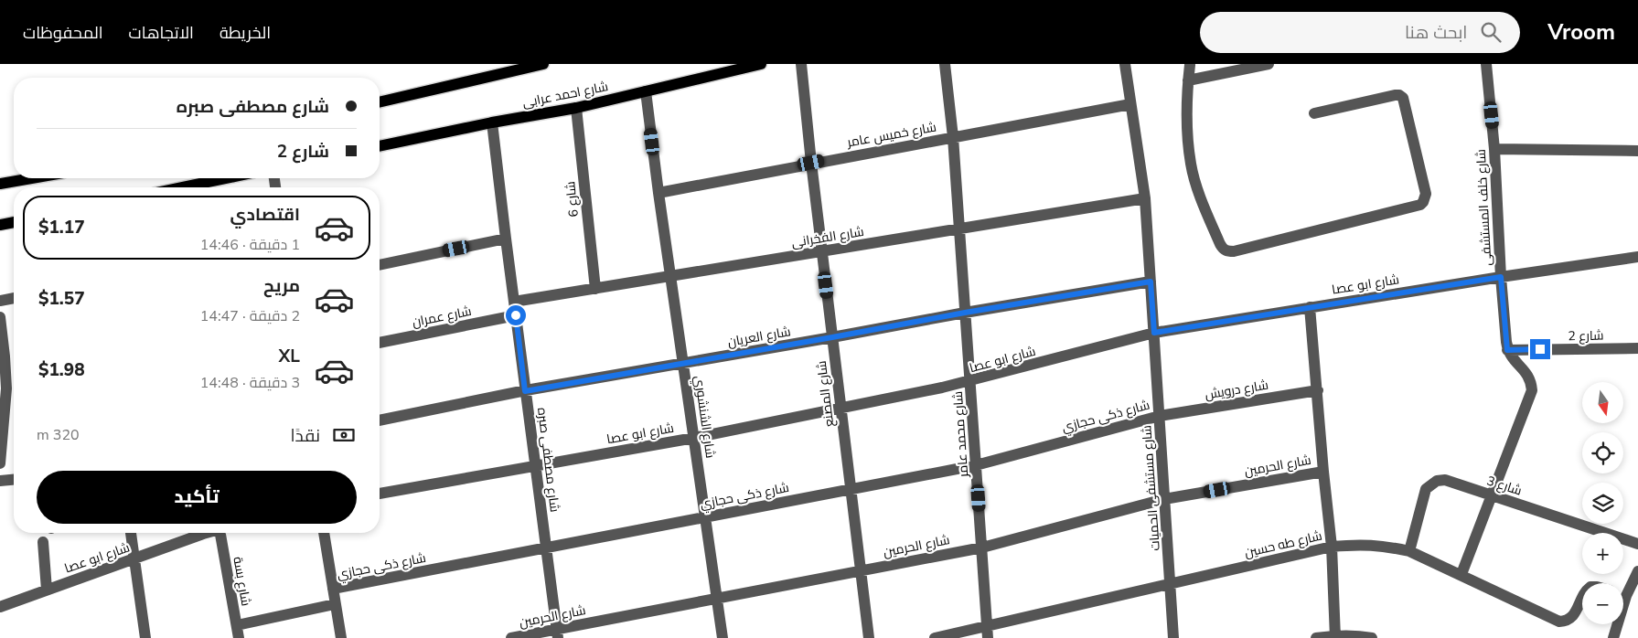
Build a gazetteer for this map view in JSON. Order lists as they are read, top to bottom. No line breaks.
{"streets":{"main road":["شارع احمد عرابى"],"street":["شارع خميس عامر","شارع 6","شارع خلف المستشفى","شارع الفخرانى","شارع ابو عصا","شارع عمران","شارع 2","شارع العريان","شارع درويش","شارع المصنع","شارع ذكى حجازي","شارع الشنشوري","شارع محمد عامر","شارع مصطفى صبره","شارع الحرمين","شارع 3","شارع مستشفى الحميات","شارع طه حسين","شارع بسة"]},"crossings":[["شارع احمد عرابى","شارع 6"],["شارع احمد عرابى","شارع الشنشوري"],["شارع احمد عرابى","شارع مصطفى صبره"],["شارع خميس عامر","شارع المصنع"],["شارع خميس عامر","شارع الشنشوري"],["شارع خميس عامر","شارع محمد عامر"],["شارع خميس عامر","شارع مستشفى الحميات"],["شارع 6","شارع الفخرانى"],["شارع خلف المستشفى","شارع ابو عصا"],["شارع خلف المستشفى","شارع 2"],["شارع الفخرانى","شارع المصنع"],["شارع الفخرانى","شارع الشنشوري"],["شارع الفخرانى","شارع محمد عامر"],["شارع الفخرانى","شارع مصطفى صبره"],["شارع الفخرانى","شارع مستشفى الحميات"],["شارع ابو عصا","شارع المصنع"],["شارع ابو عصا","شارع الشنشوري"],["شارع ابو عصا","شارع محمد عامر"],["شارع ابو عصا","شارع مصطفى صبره"],["شارع ابو عصا","شارع مستشفى الحميات"],["شارع عمران","شارع مصطفى صبره"],["شارع العريان","شارع المصنع"],["شارع العريان","شارع الشنشوري"],["شارع العريان","شارع محمد عامر"],["شارع العريان","شارع مصطفى صبره"],["شارع العريان","شارع مستشفى الحميات"],["شارع درويش","شارع ذكى حجازي"],["شارع درويش","شارع مستشفى الحميات"],["شارع المصنع","شارع ذكى حجازي"],["شارع المصنع","شارع الحرمين"],["شارع ذكى حجازي","شارع الشنشوري"],["شارع ذكى حجازي","شارع محمد عامر"],["شارع ذكى حجازي","شارع مصطفى صبره"],["شارع ذكى حجازي","شارع مستشفى الحميات"],["شارع الشنشوري","شارع الحرمين"],["شارع محمد عامر","شارع الحرمين"],["شارع محمد عامر","شارع طه حسين"],["شارع مصطفى صبره","شارع الحرمين"],["شارع الحرمين","شارع مستشفى الحميات"],["شارع 3","شارع طه حسين"],["شارع مستشفى الحميات","شارع طه حسين"]],"north":"bottom","page":{"header":"Vroom","search":"ابحث هنا","nav":["الخريطة","الاتجاهات","المحفوظات"],"banner":["شارع مصطفى صبره","شارع 2"],"list":[{"name":"اقتصادي","note":"1 دقيقة · 14:46","value":"$1.17"},{"name":"مريح","note":"2 دقيقة · 14:47","value":"$1.57"},{"name":"XL","note":"3 دقيقة · 14:48","value":"$1.98"}],"map_buttons":["+","−"],"pay":["نقدًا","320 m"],"buttons":"تأكيد"}}
